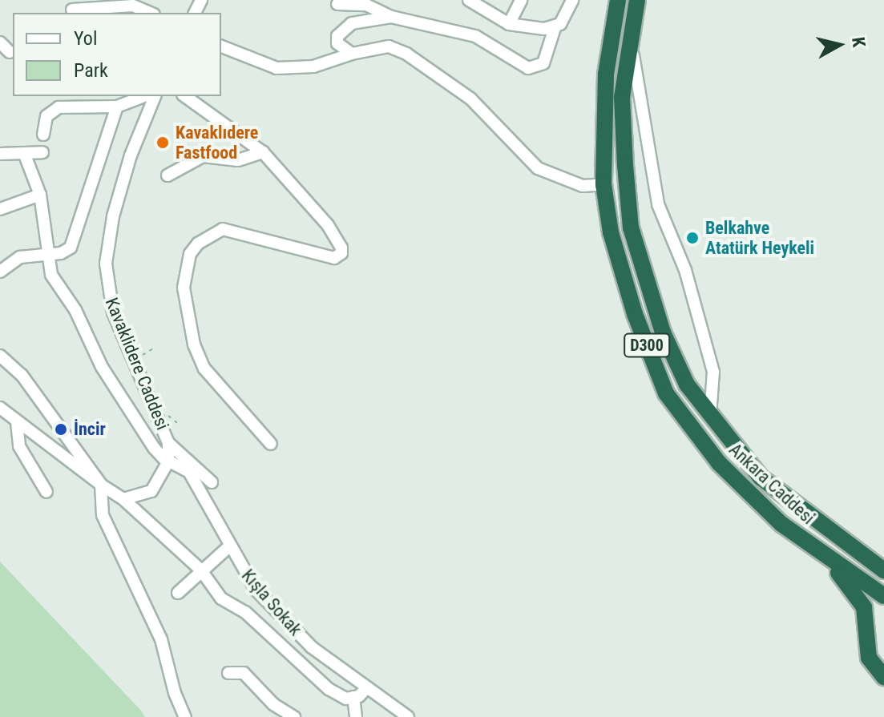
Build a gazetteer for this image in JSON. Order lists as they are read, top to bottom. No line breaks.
{"streets":{"highway":["D300","Ankara Caddesi"],"street":["Kavaklidere Caddesi","Kışla Sokak"]},"crossings":[["Kavaklidere Caddesi","Kışla Sokak"]],"places":["Kavaklıdere Fastfood","Belkahve Atatürk Heykeli","İncir"],"legend":["Yol","Park"],"north":"right"}
